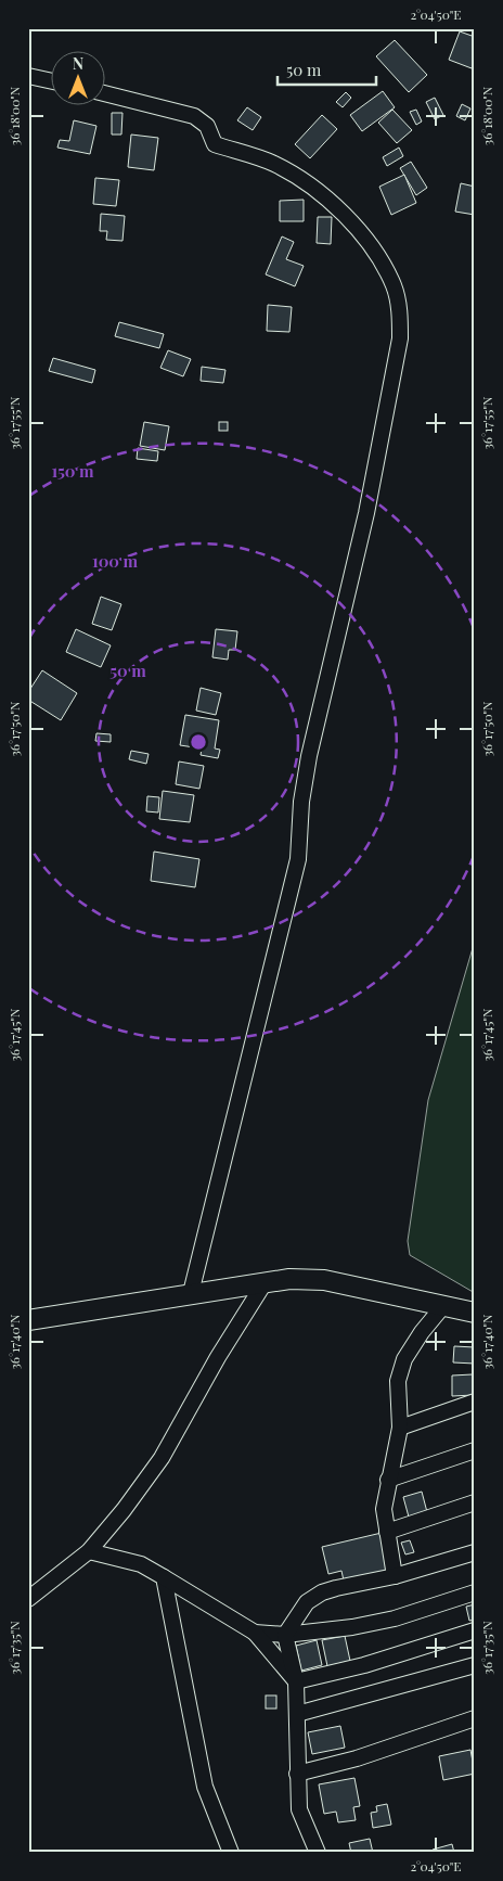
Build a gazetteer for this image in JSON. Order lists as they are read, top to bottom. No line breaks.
{"scale_bar":"50 m","north":"top","coordinates":["2°04'50\"E","36°18'00\"N","36°17'55\"N","36°17'50\"N","36°17'45\"N","36°17'40\"N","36°17'35\"N"],"rings":["150 m","100 m","50 m"]}
